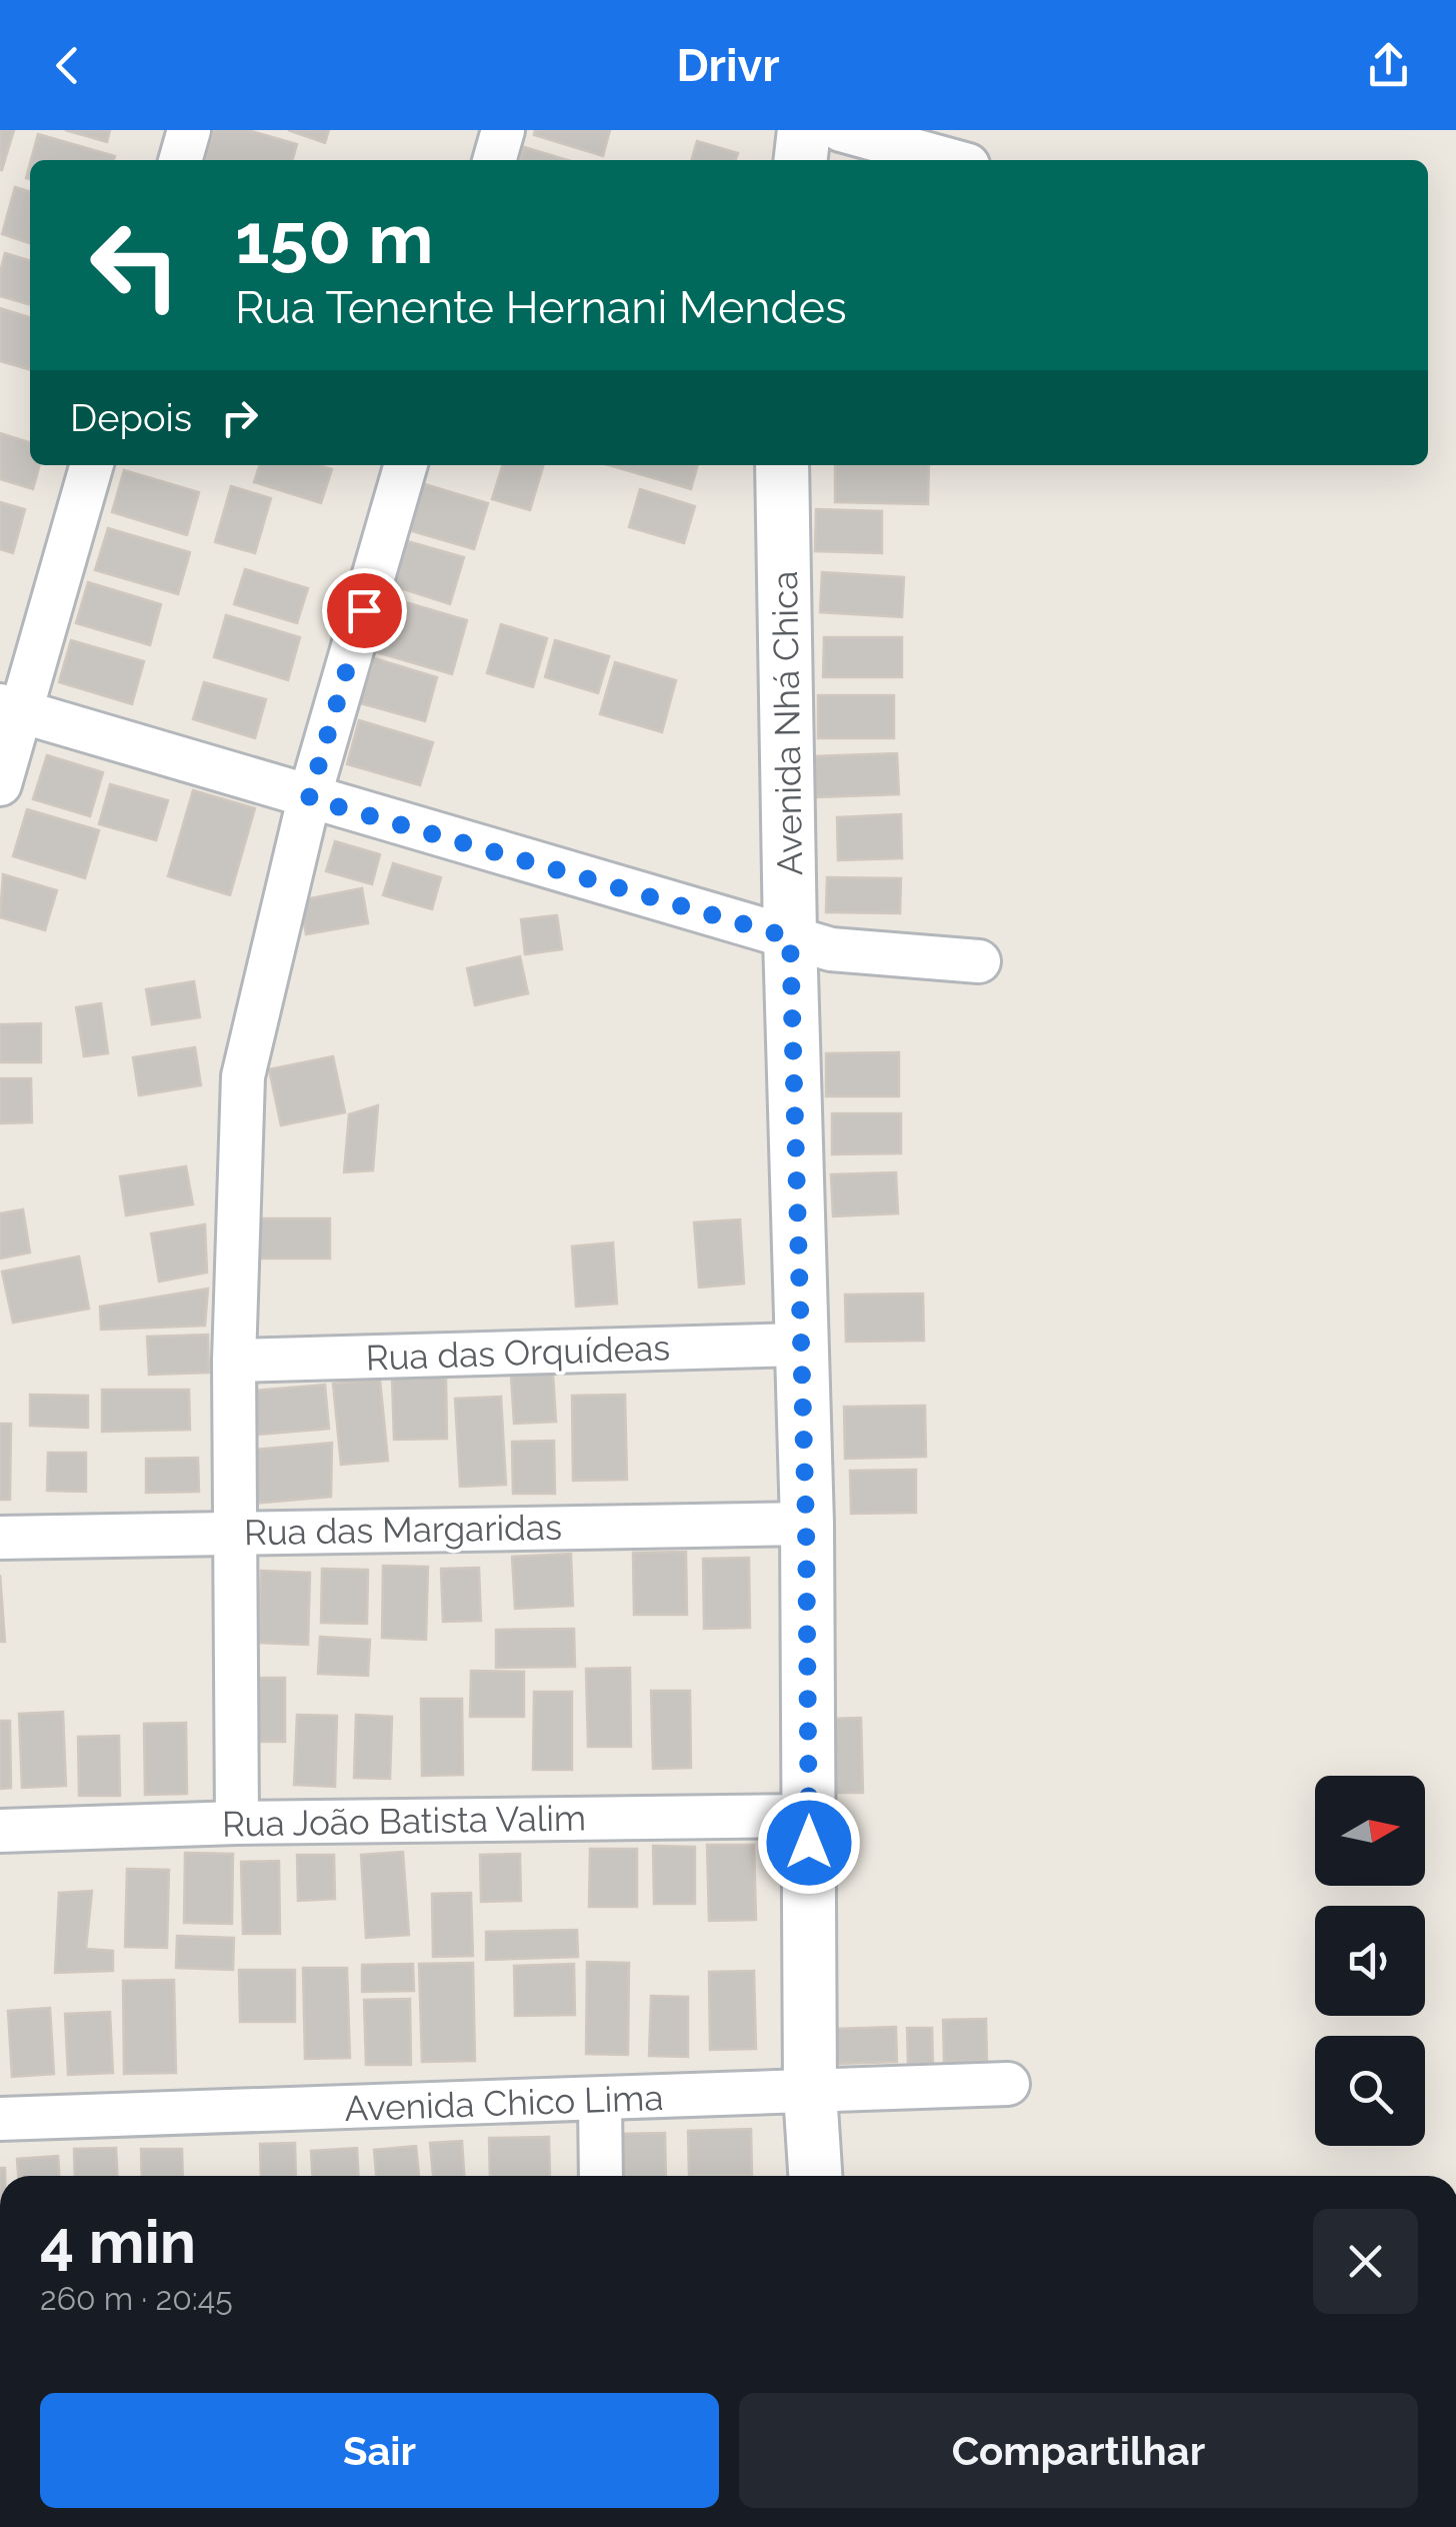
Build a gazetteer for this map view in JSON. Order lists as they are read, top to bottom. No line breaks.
{"streets":{"street":["Avenida Nhá Chica","Rua das Orquídeas","Rua das Margaridas","Rua João Batista Valim","Avenida Chico Lima"]},"crossings":[["Avenida Nhá Chica","Rua das Orquídeas"],["Avenida Nhá Chica","Rua das Margaridas"],["Avenida Nhá Chica","Rua João Batista Valim"],["Avenida Nhá Chica","Avenida Chico Lima"]],"north":"right","page":{"header":"Drivr","turn":["150 m","Rua Tenente Hernani Mendes"],"then":"Depois","heading":["4 min","260 m · 20:45"],"buttons":["Sair","Compartilhar"]}}
